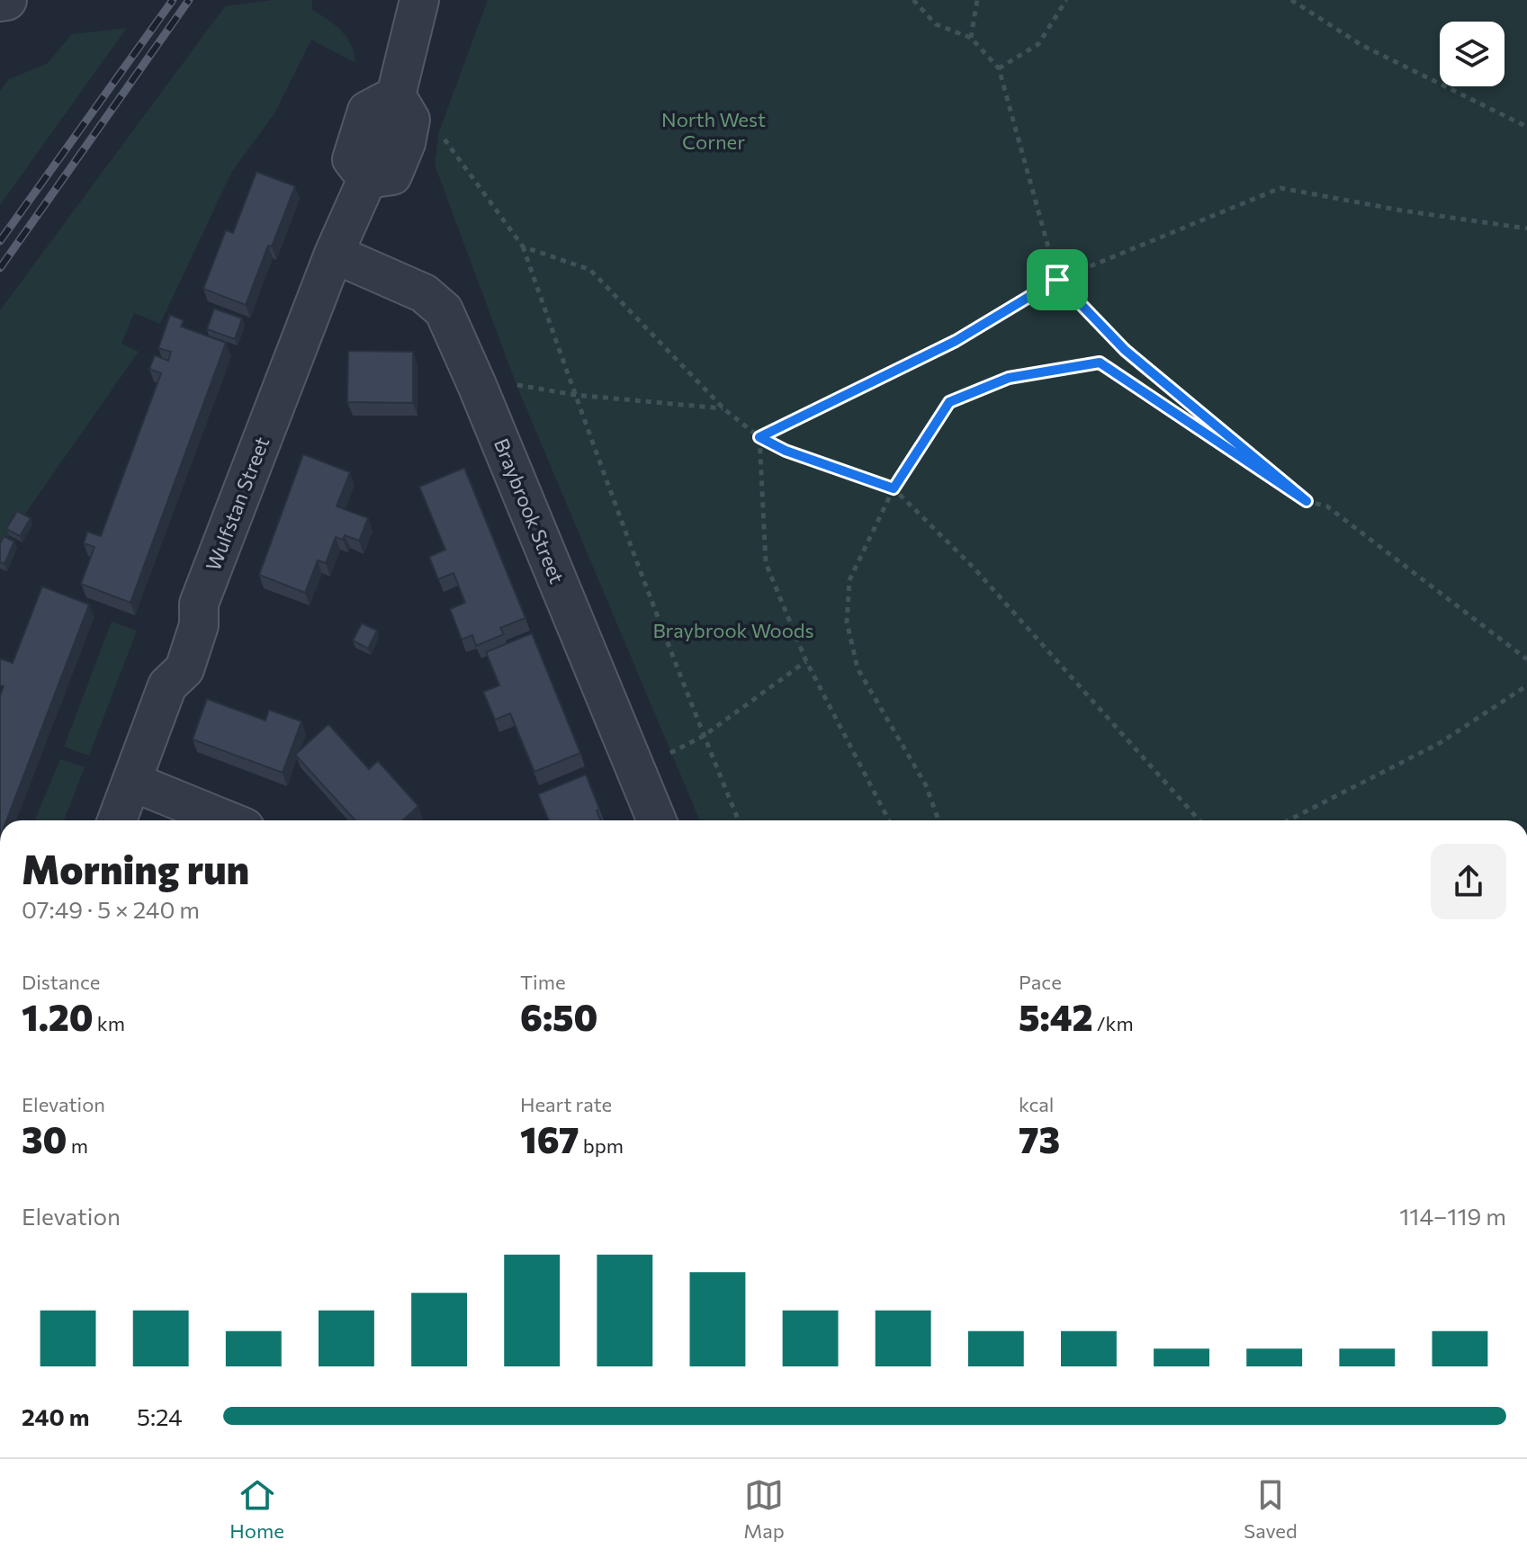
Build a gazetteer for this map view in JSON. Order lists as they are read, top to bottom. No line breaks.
{"streets":{"street":["Wulfstan Street","Braybrook Street"]},"crossings":[["Wulfstan Street","Braybrook Street"]],"parks":["North West Corner","Braybrook Woods"],"page":{"heading":["Morning run","07:49 · 5 × 240 m"],"stats":[["Distance","1.20 km"],["Time","6:50"],["Pace","5:42 /km"],["Elevation","30 m"],["Heart rate","167 bpm"],["kcal","73"]],"chart":["Elevation","114–119 m"],"list":[{"name":"240 m","note":"5:24"}],"tabs":["Home","Map","Saved"]}}
